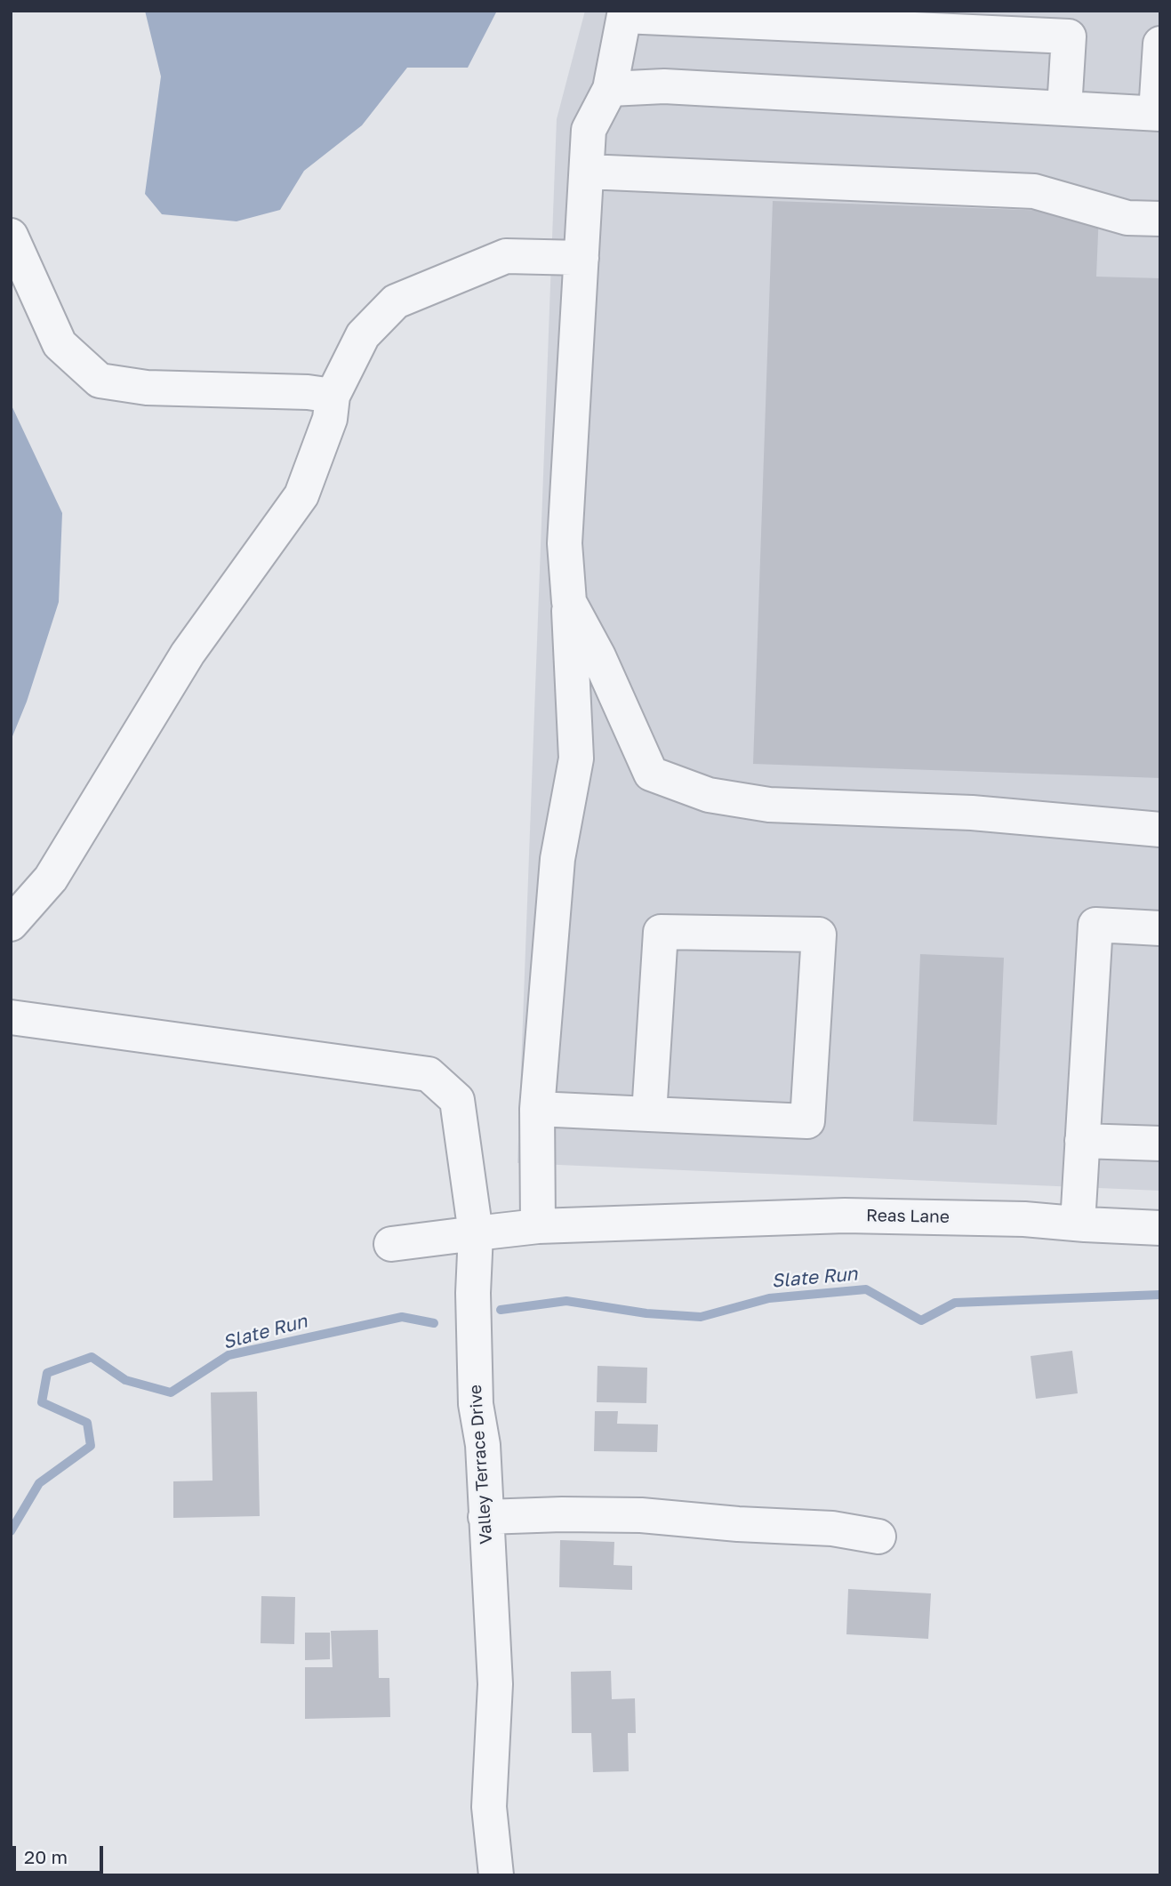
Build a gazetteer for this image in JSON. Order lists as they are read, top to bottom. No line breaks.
{"streets":{"street":["Reas Lane","Valley Terrace Drive"]},"water":["Slate Run"],"scale_bar":"20 m"}
